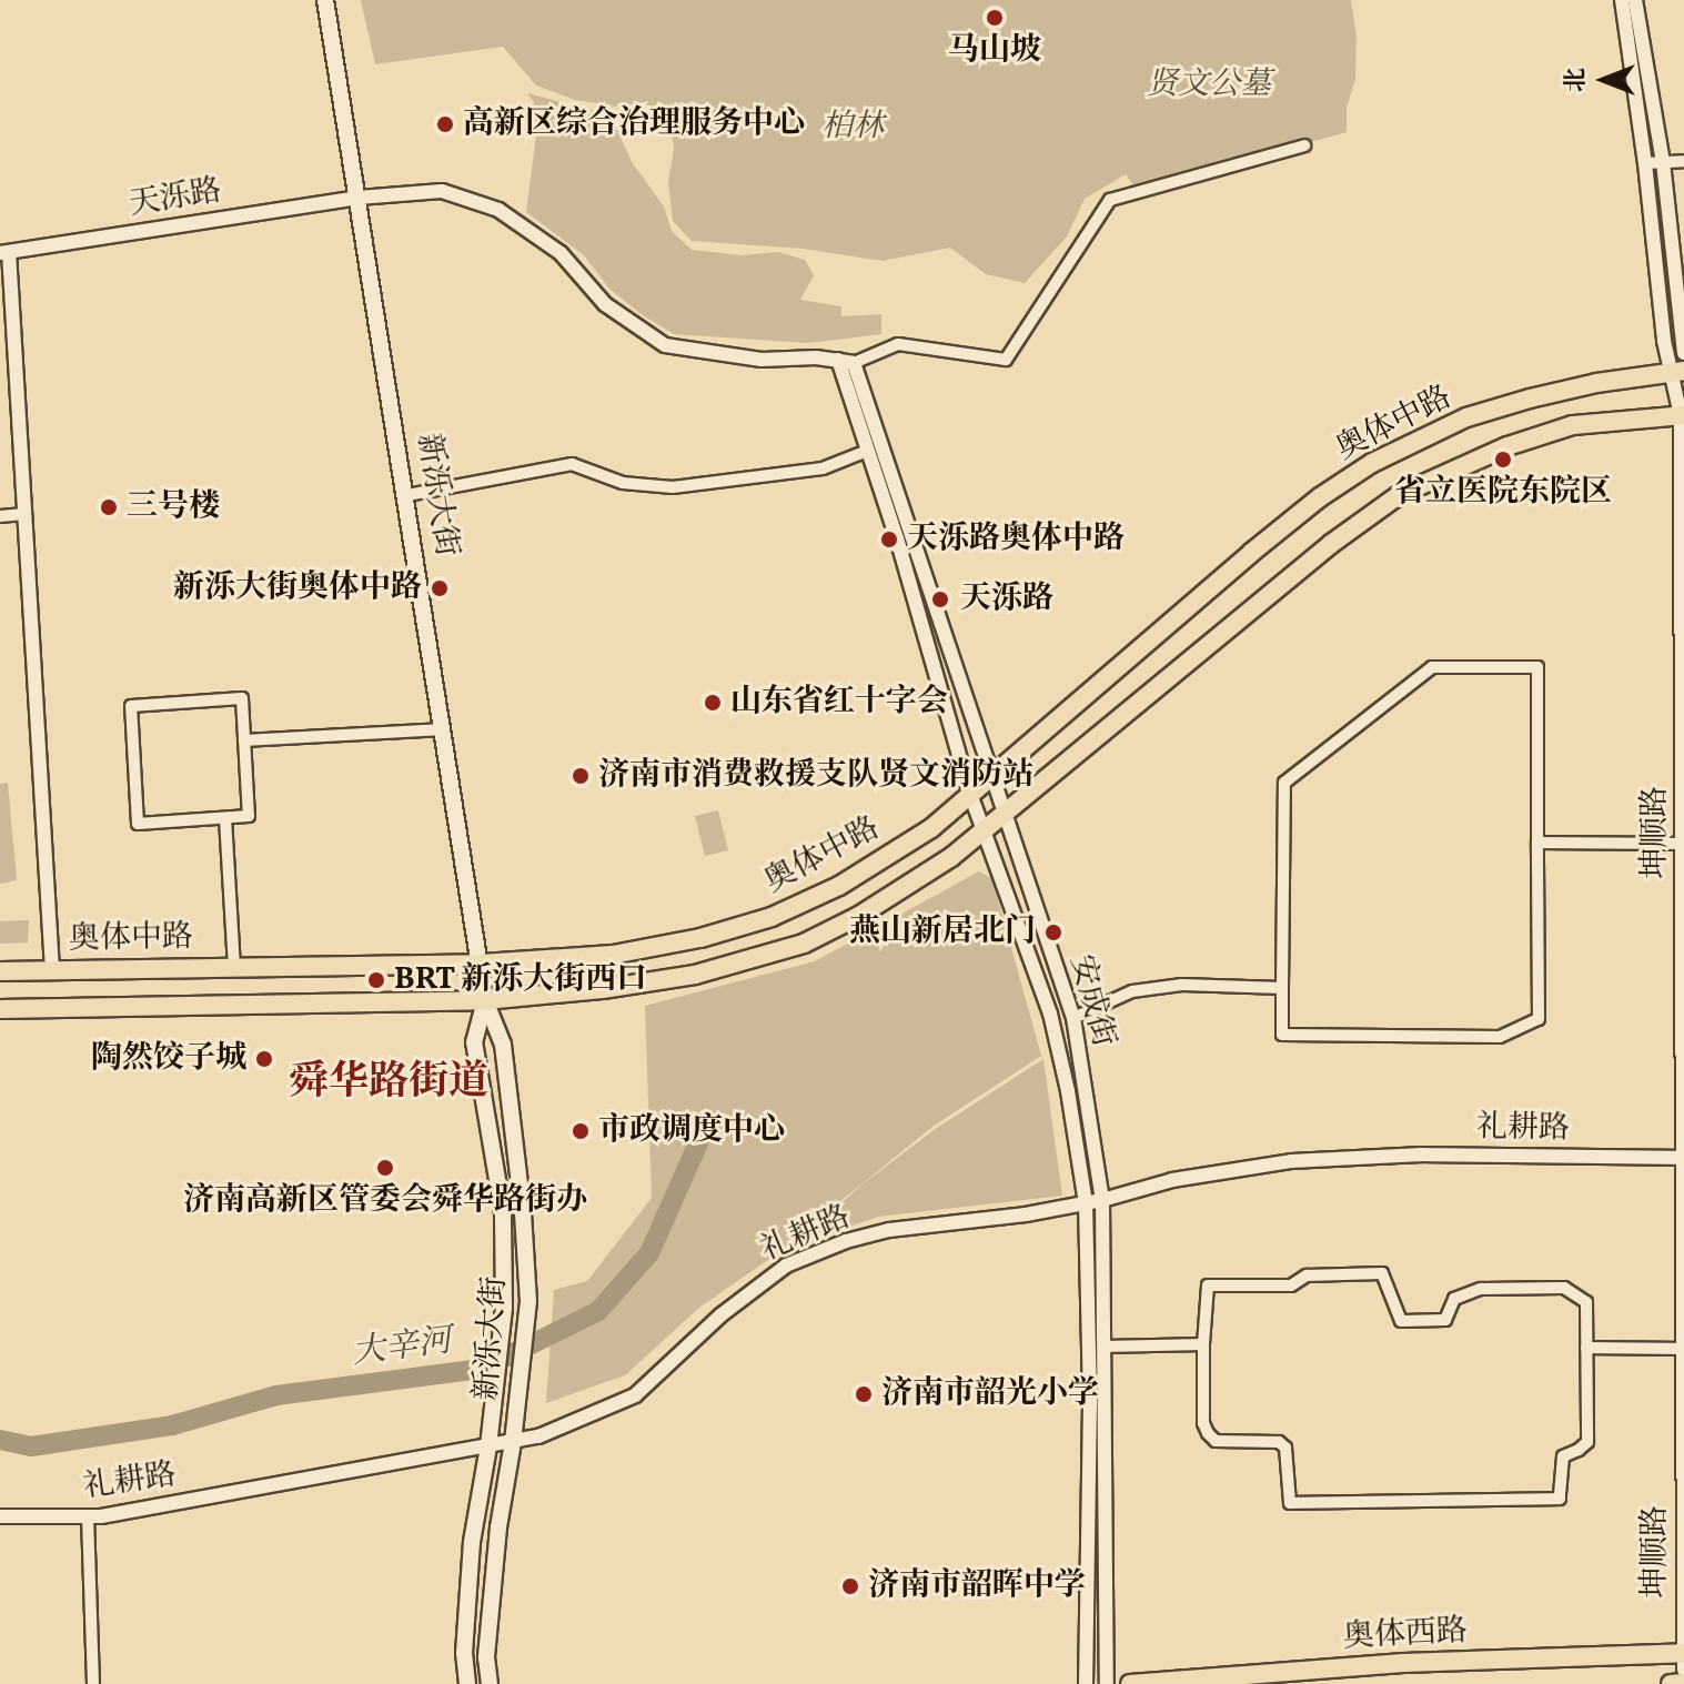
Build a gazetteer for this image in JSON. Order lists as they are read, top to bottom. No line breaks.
{"streets":{"main road":["奥体中路","新泺大街","奥体西路"],"street":["天泺路","坤顺路","安成街","礼耕路"]},"crossings":[["天泺路","新泺大街"],["天泺路","安成街"],["奥体中路","新泺大街"],["奥体中路","坤顺路"],["奥体中路","安成街"],["新泺大街","礼耕路"],["坤顺路","礼耕路"],["坤顺路","奥体西路"],["安成街","礼耕路"]],"districts":["舜华路街道"],"water":["大辛河"],"parks":["贤文公墓","柏林"],"places":["马山坡","高新区综合治理服务中心","省立医院东院区","三号楼","天泺路奥体中路","新泺大街奥体中路","天泺路","山东省红十字会","济南市消费救援支队贤文消防站","燕山新居北门","BRT 新泺大街西口","陶然饺子城","市政调度中心","济南高新区管委会舜华路街办","济南市韶光小学","济南市韶晖中学"],"north":"left"}
